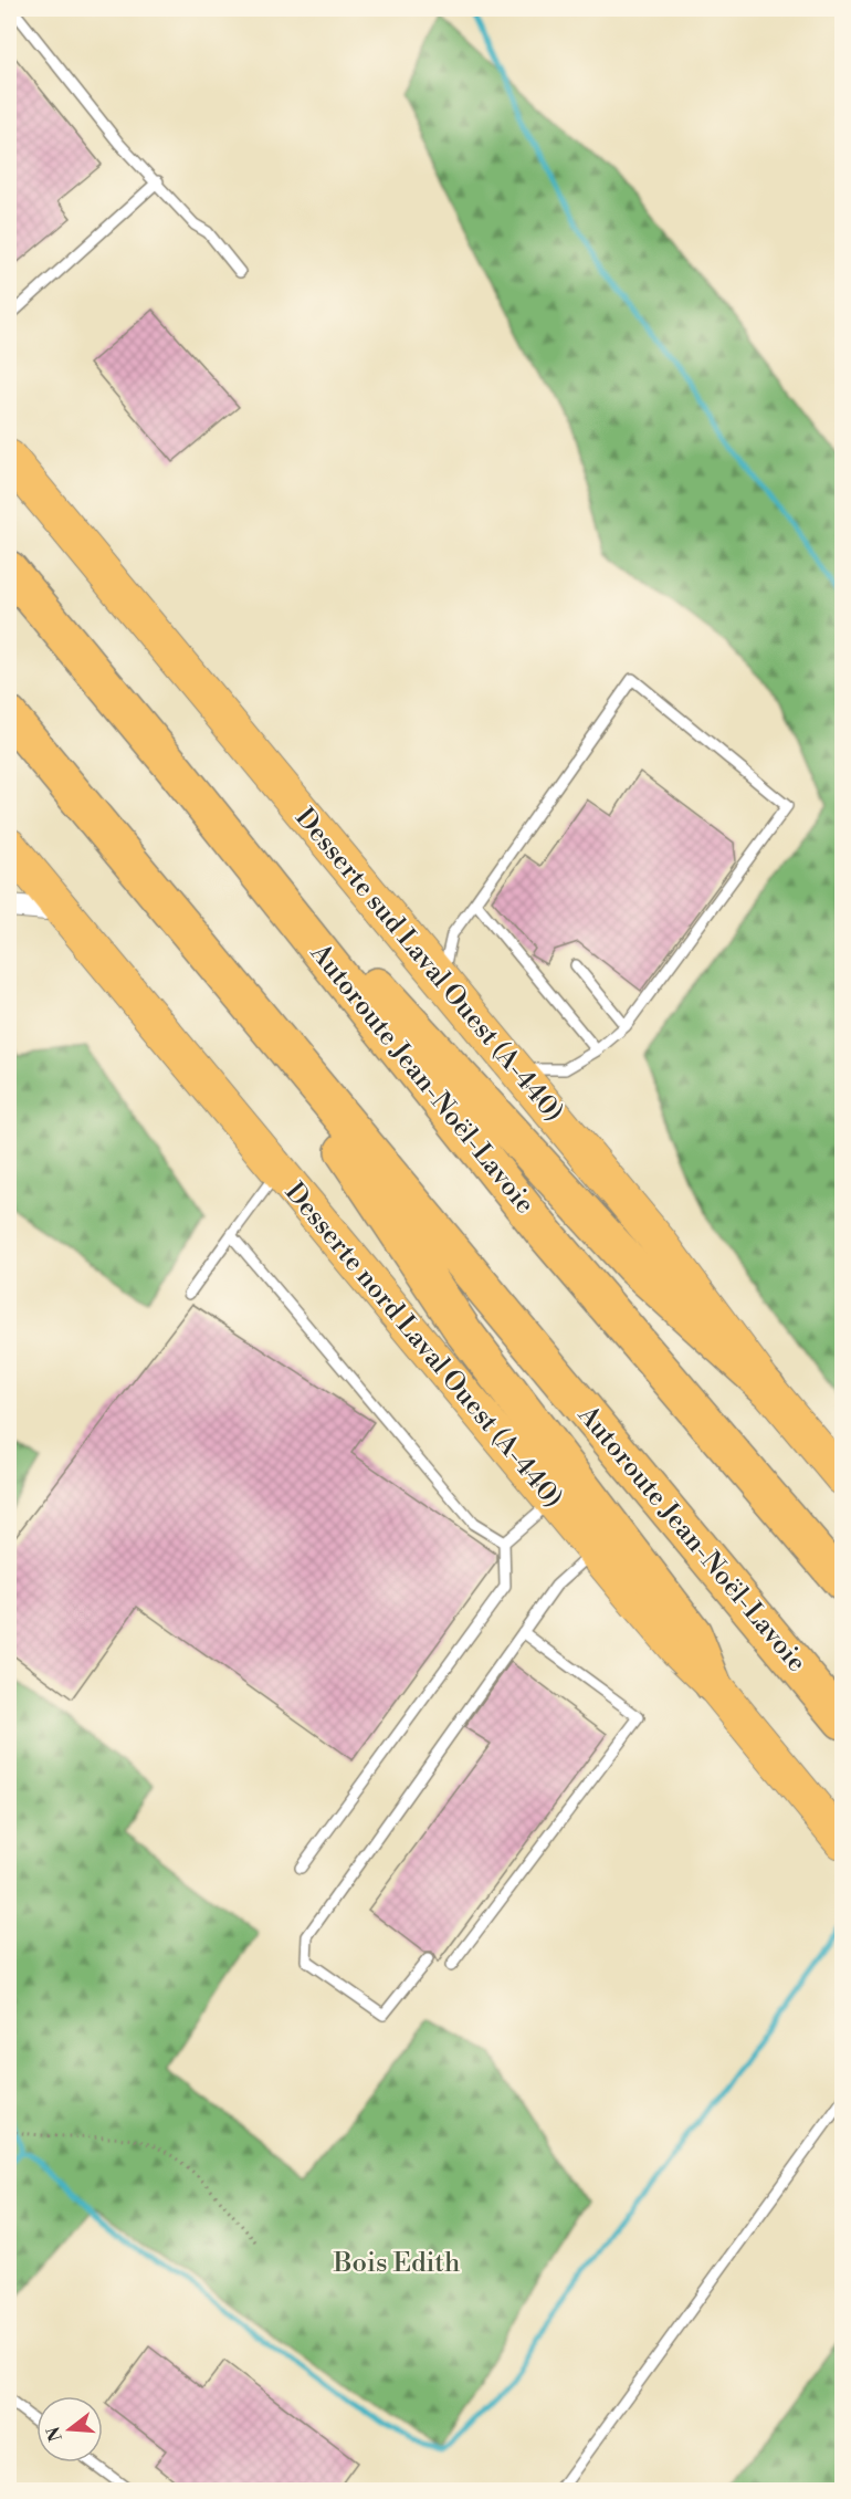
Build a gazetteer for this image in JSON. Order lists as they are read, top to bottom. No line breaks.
{"streets":{"highway":["Autoroute Jean-Noël-Lavoie"],"main road":["Desserte sud Laval Ouest (A-440)","Desserte nord Laval Ouest (A-440)"]},"parks":["Bois Edith"],"north":"left"}
